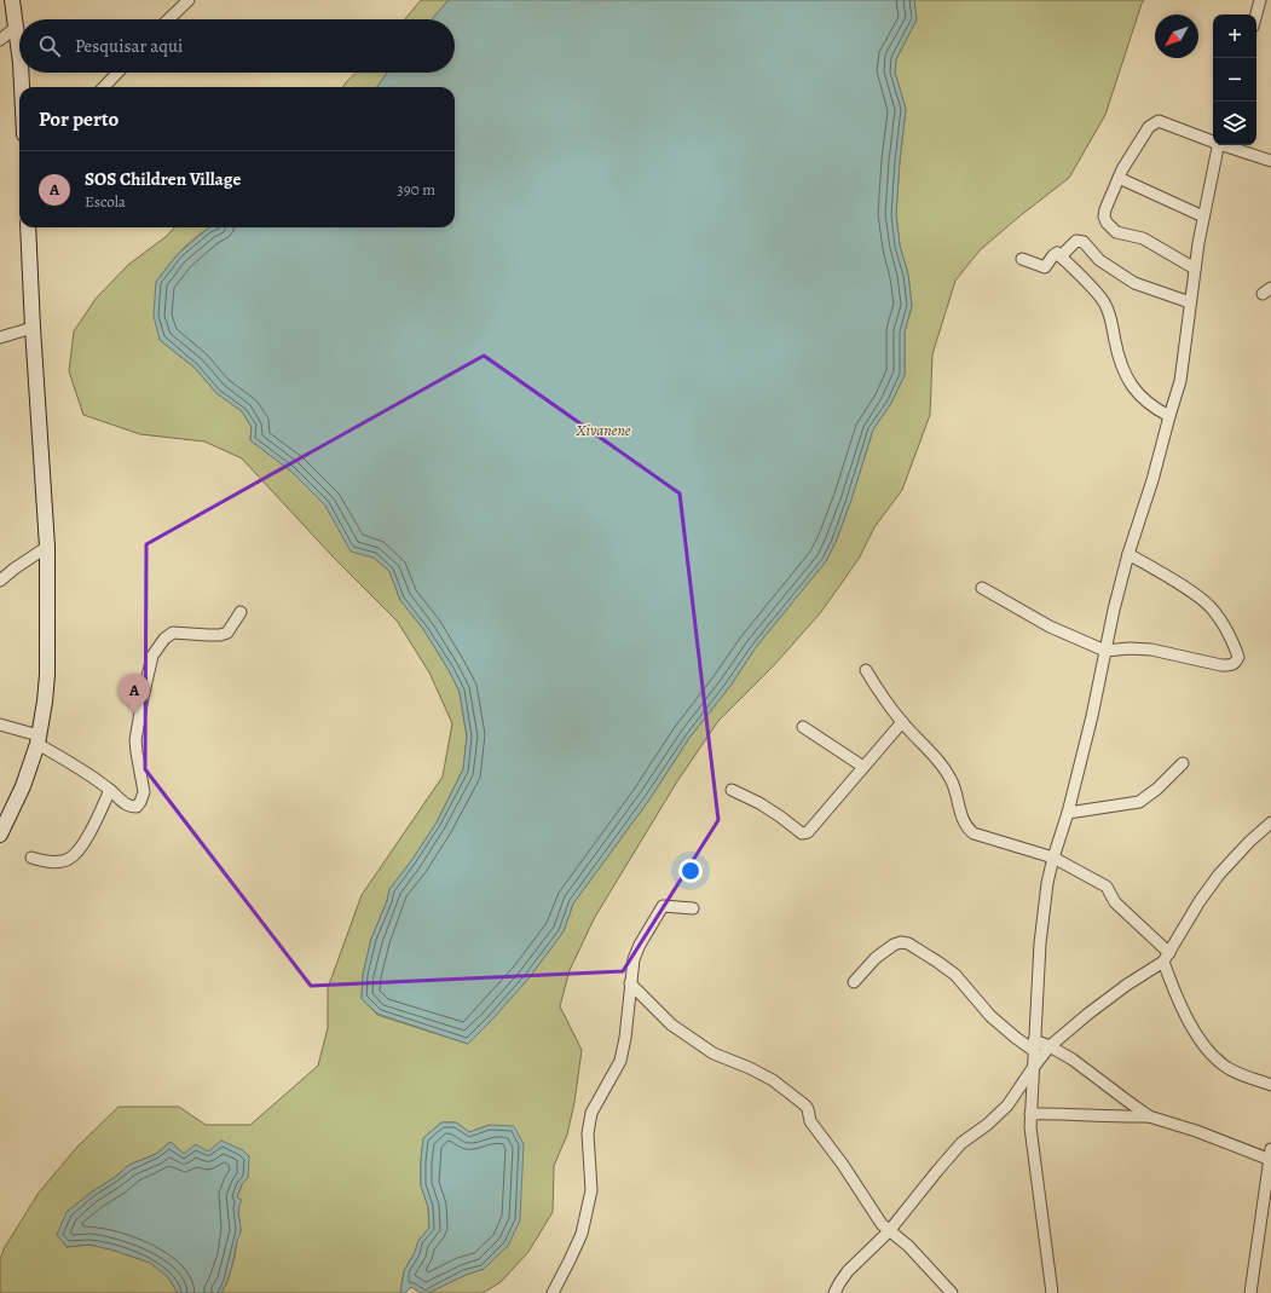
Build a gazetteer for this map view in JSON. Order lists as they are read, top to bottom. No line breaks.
{"water":["Xivanene"],"north":"bottom left","page":{"map_buttons":["+","−"],"search":"Pesquisar aqui","heading":"Por perto","list":[{"mark":"A","name":"SOS Children Village","note":"Escola","value":"390 m"}],"pins":"A"}}
